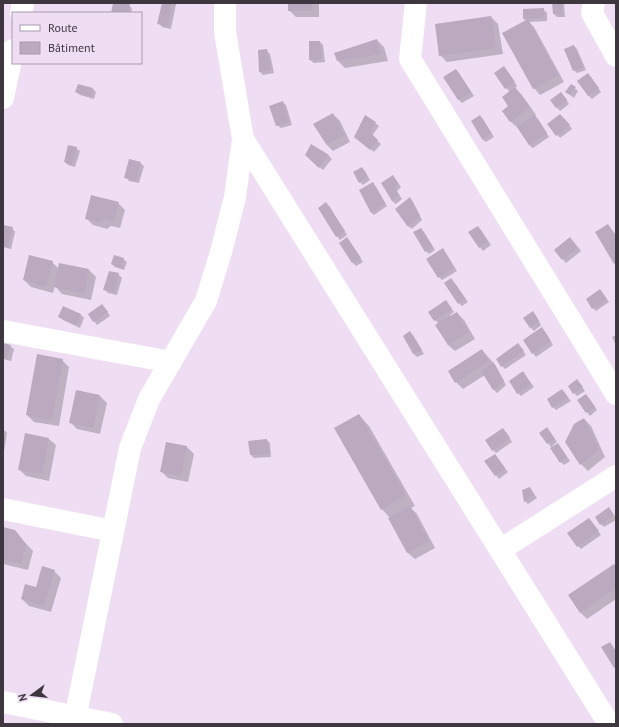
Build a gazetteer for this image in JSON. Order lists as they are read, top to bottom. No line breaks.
{"legend":["Route","Bâtiment"],"north":"left"}
